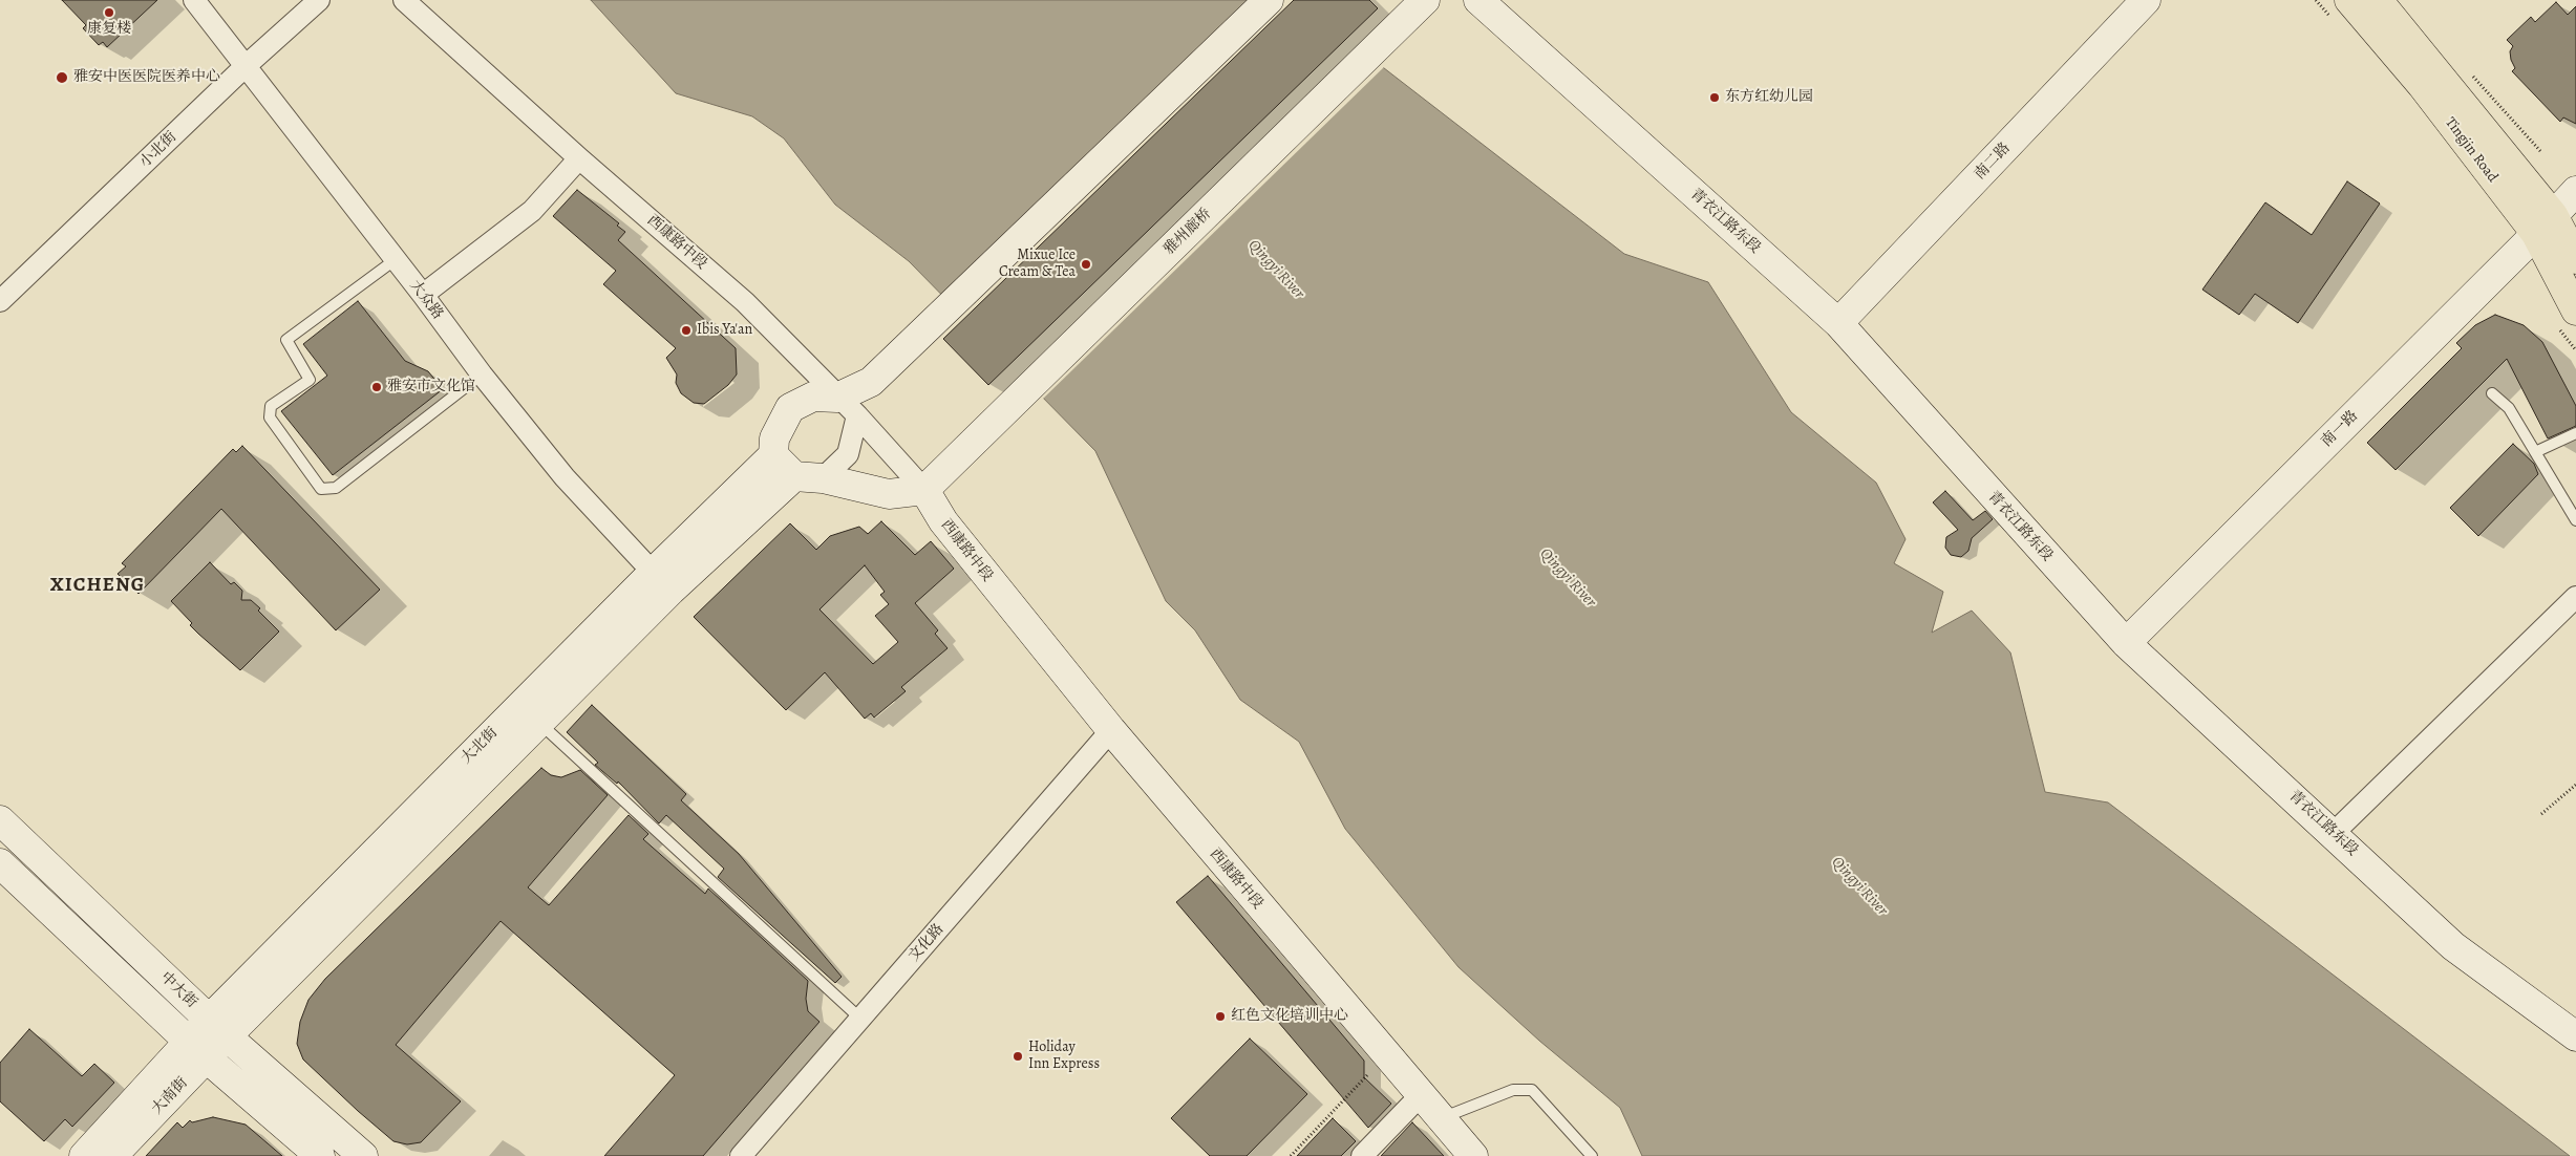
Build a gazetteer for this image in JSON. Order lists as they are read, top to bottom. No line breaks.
{"streets":{"main road":["Tingjin Road","南二路","青衣江路东段","雅州廊桥","西康路中段","南一路","大北街","中大街","大南街"],"street":["小北街","大众路","文化路"]},"crossings":[["小北街","大众路"],["Tingjin Road","南一路"],["南二路","青衣江路东段"],["青衣江路东段","南一路"],["雅州廊桥","西康路中段"],["西康路中段","大北街"],["西康路中段","文化路"],["大众路","大北街"],["大北街","中大街"],["大北街","大南街"],["中大街","大南街"]],"districts":["XICHENG"],"water":["Qingyi River"],"places":["康复楼","雅安中医医院医养中心","东方红幼儿园","Mixue Ice Cream & Tea","Ibis Ya'an","雅安市文化馆","红色文化培训中心","Holiday Inn Express"]}
